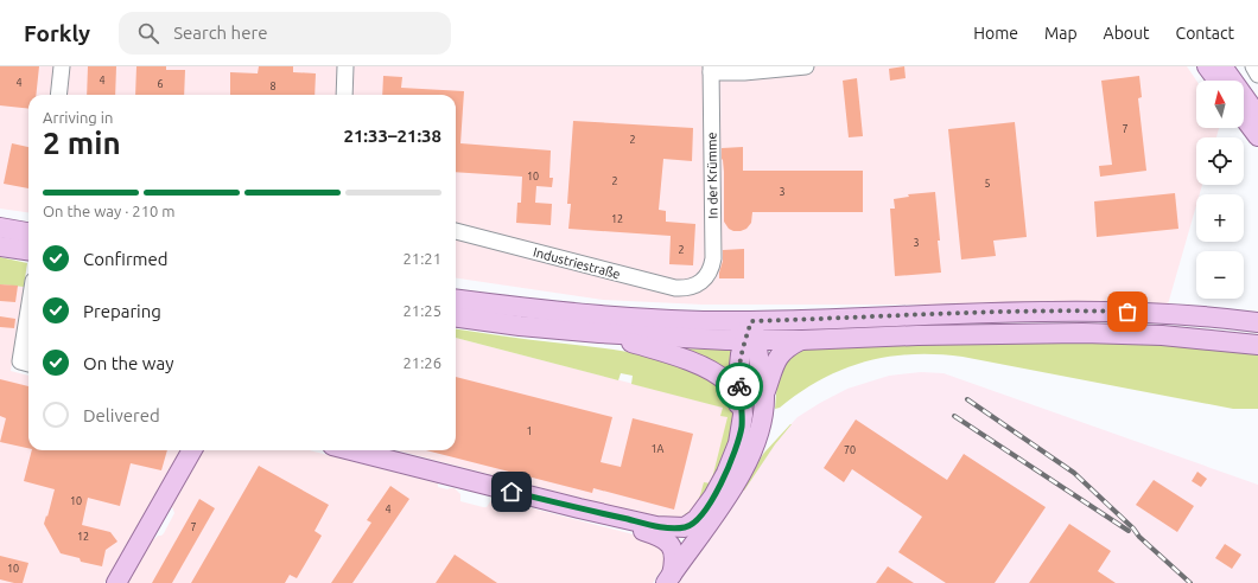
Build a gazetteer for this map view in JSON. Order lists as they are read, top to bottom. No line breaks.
{"streets":{"street":["In der Krümme","Industriestraße"]},"crossings":[["In der Krümme","Industriestraße"]],"house_numbers":["4","4","6","8","7","2","10","2","5","3","12","3","2","1","1A","70","10","4","7","12","10"],"north":"top","page":{"header":"Forkly","search":"Search here","nav":["Home","Map","About","Contact"],"map_buttons":["+","−"],"heading":["2 min","Arriving in","21:33–21:38"],"bar":"On the way · 210 m","list":[["Confirmed","21:21"],["Preparing","21:25"],["On the way","21:26"],"Delivered"]}}
